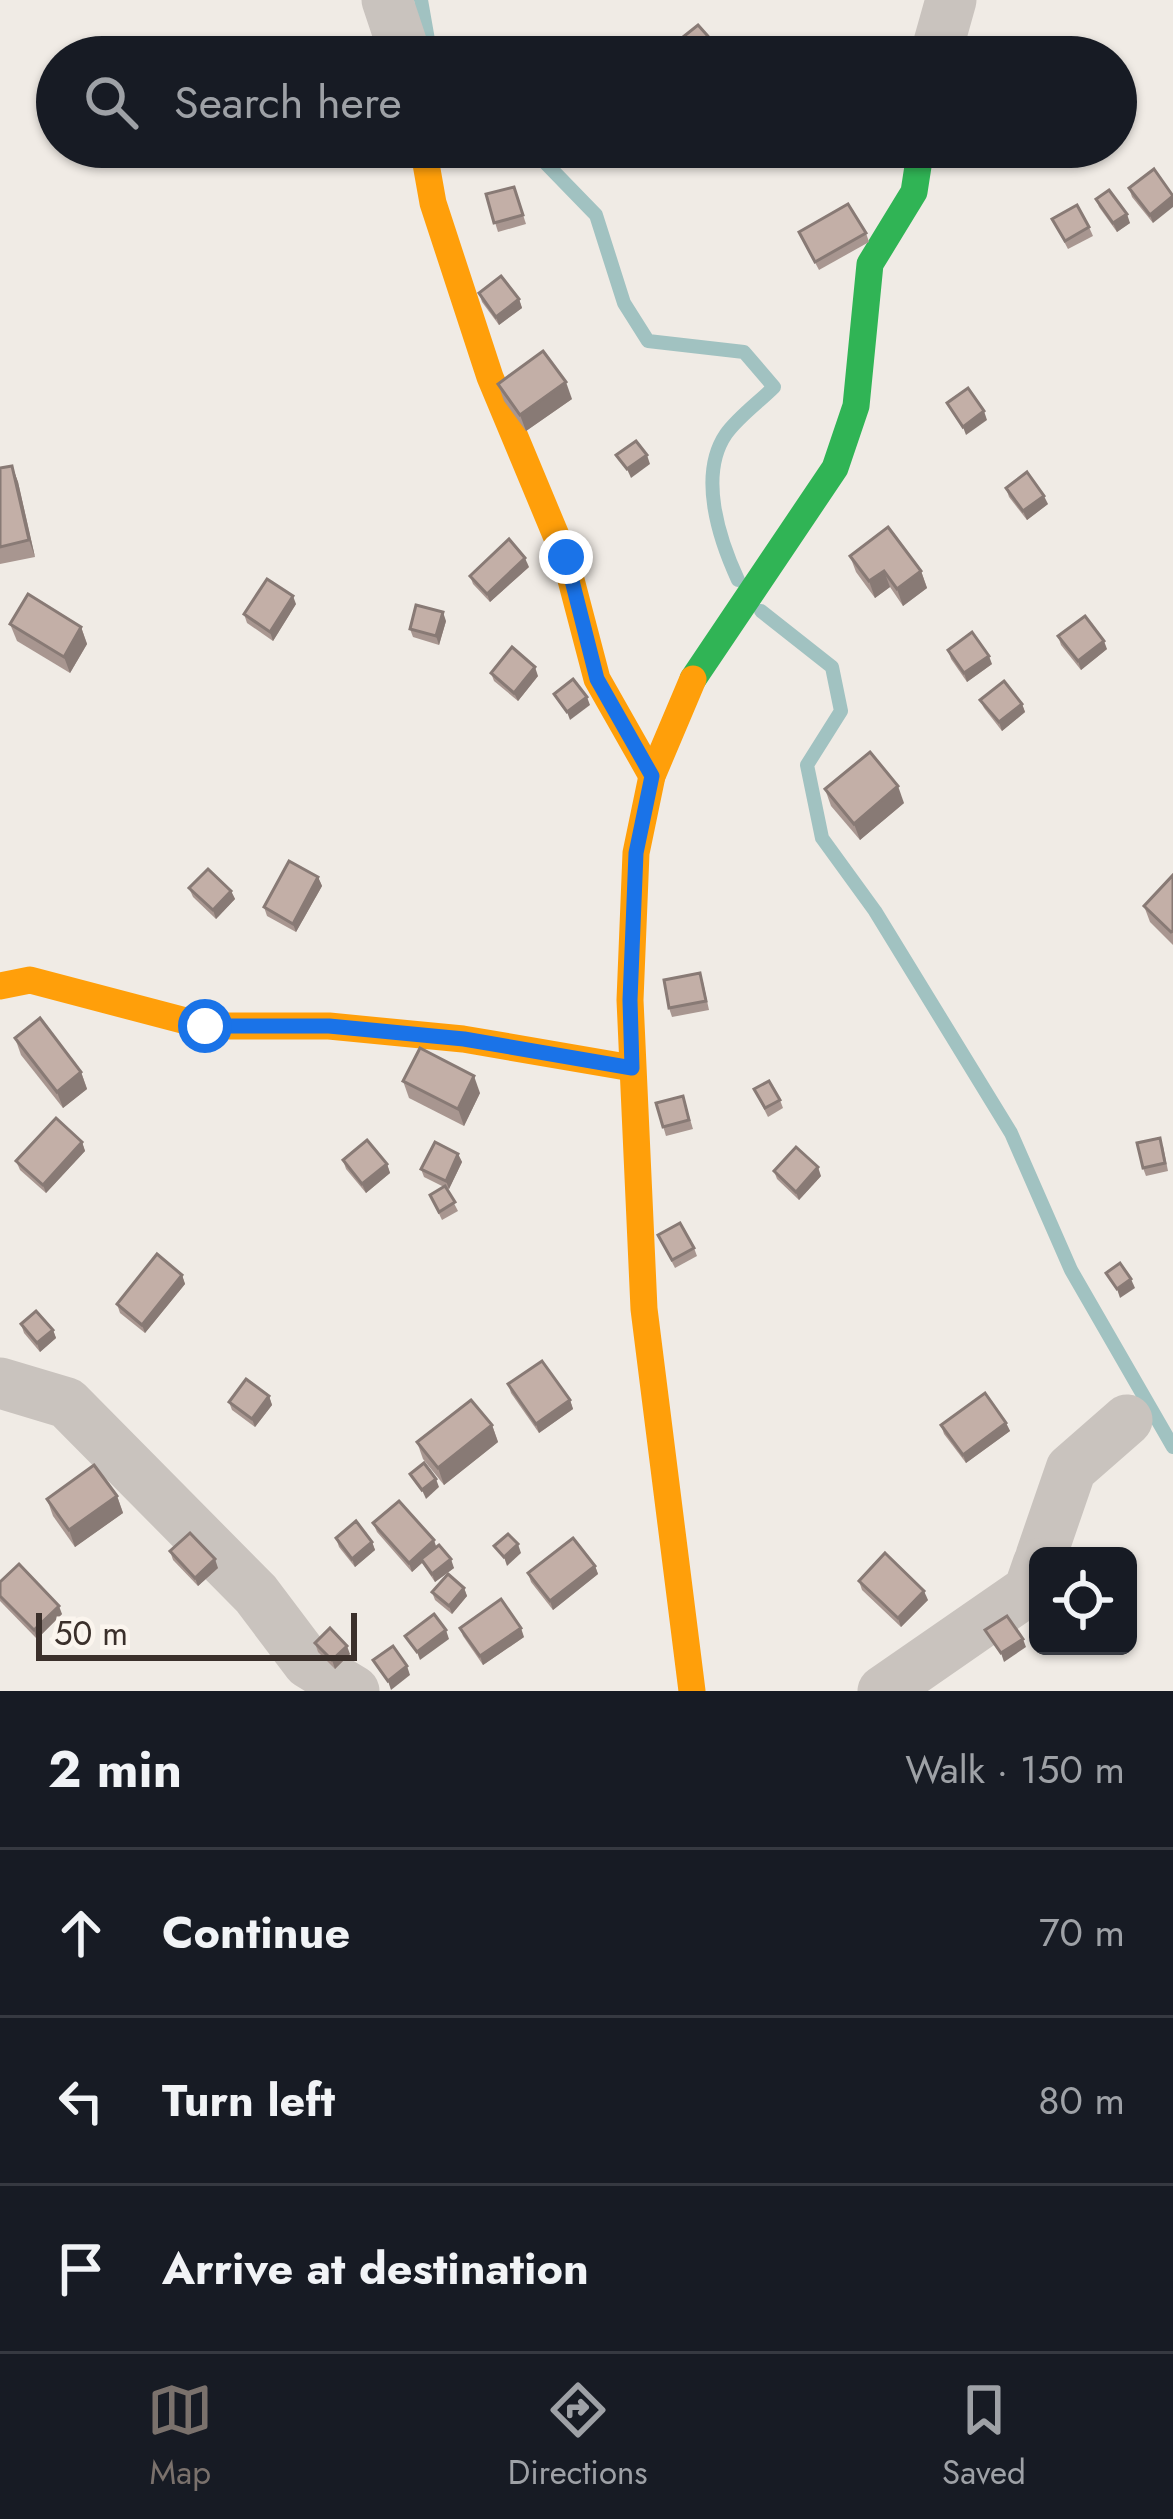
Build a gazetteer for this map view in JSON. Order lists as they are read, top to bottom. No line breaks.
{"scale_bar":"50 m","page":{"search":"Search here","scale":"50 m","heading":["2 min","Walk · 150 m"],"list":[["Continue","70 m"],["Turn left","80 m"],"Arrive at destination"],"nav":["Map","Directions","Saved"]}}
